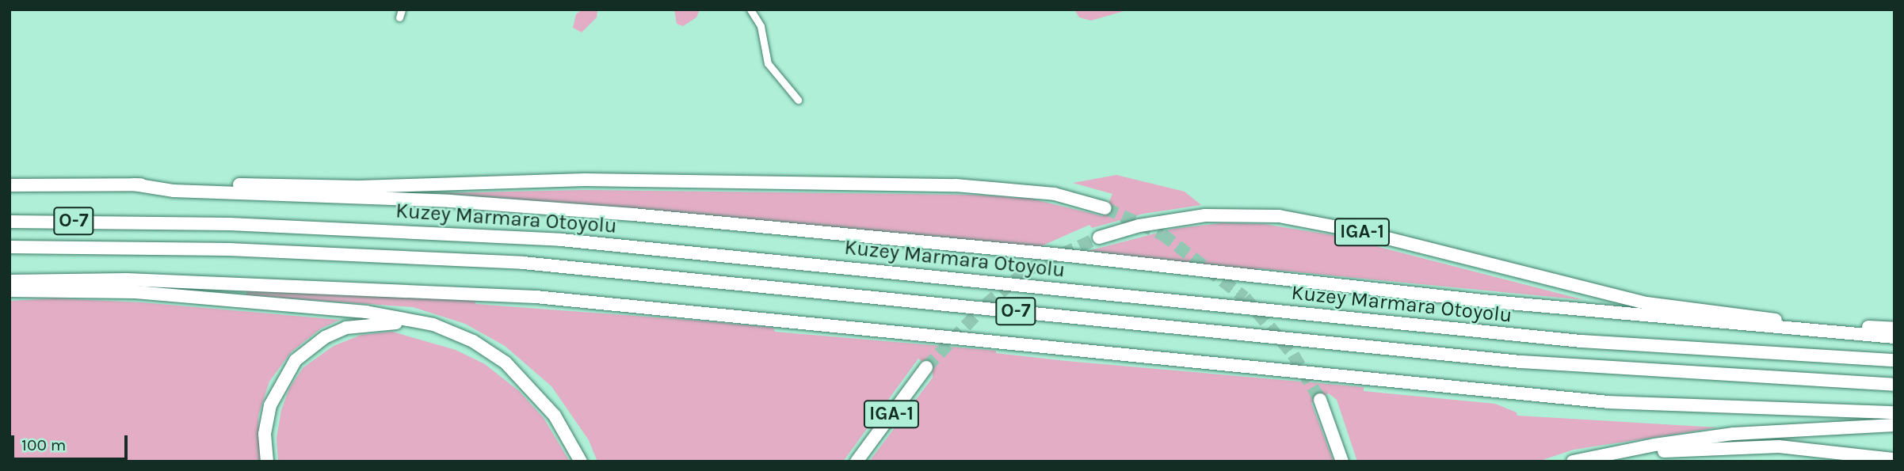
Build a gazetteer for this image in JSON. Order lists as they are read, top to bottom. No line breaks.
{"streets":{"highway":["Kuzey Marmara Otoyolu","O-7","IGA-1"]},"scale_bar":"100 m"}
